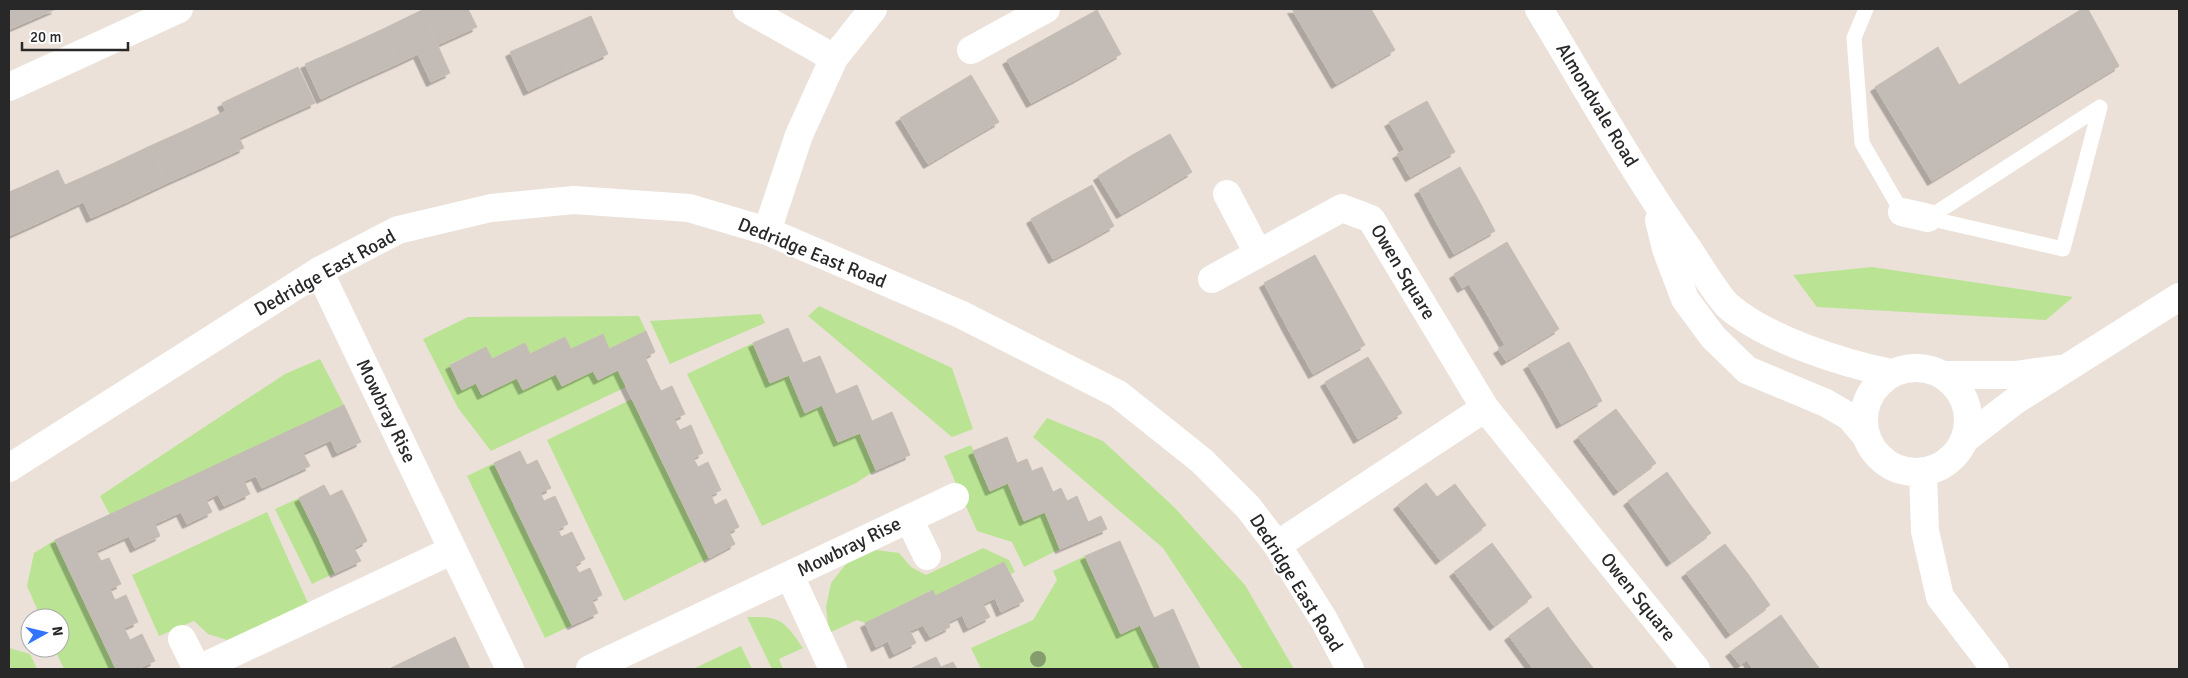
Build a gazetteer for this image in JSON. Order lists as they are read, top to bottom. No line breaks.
{"streets":{"street":["Almondvale Road","Dedridge East Road","Owen Square","Mowbray Rise"]},"crossings":[["Dedridge East Road","Mowbray Rise"]],"scale_bar":"20 m","north":"right"}
